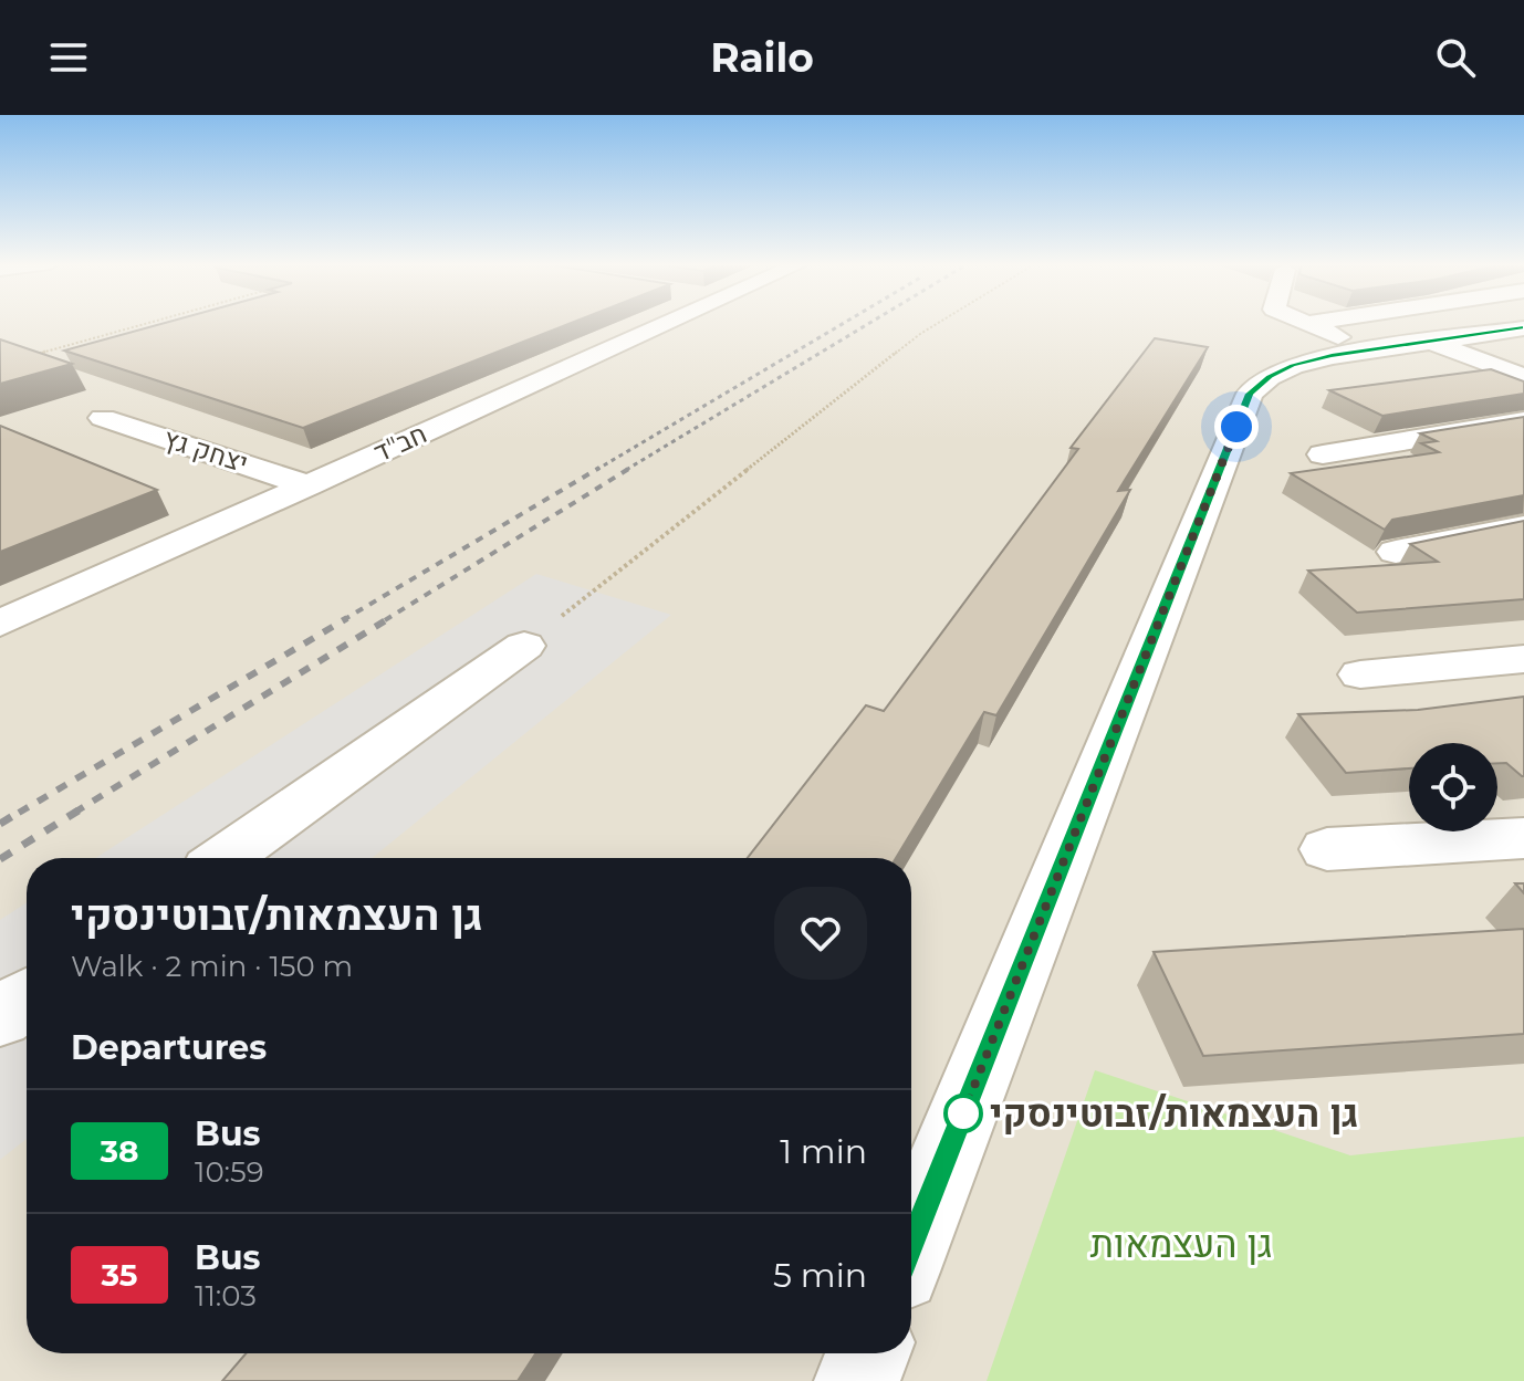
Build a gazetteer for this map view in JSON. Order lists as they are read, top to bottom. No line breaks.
{"streets":{"street":["חב\"ד","יצחק גץ"]},"crossings":[["חב\"ד","יצחק גץ"]],"parks":["גן העצמאות"],"places":["גן העצמאות/זבוטינסקי"],"lines":["bus line 38"],"page":{"header":"Railo","heading":[["גן העצמאות/זבוטינסקי","Walk · 2 min · 150 m"],"Departures"],"list":[{"mark":"38","name":"Bus","note":"10:59","value":"1 min"},{"mark":"35","name":"Bus","note":"11:03","value":"5 min"}]}}
